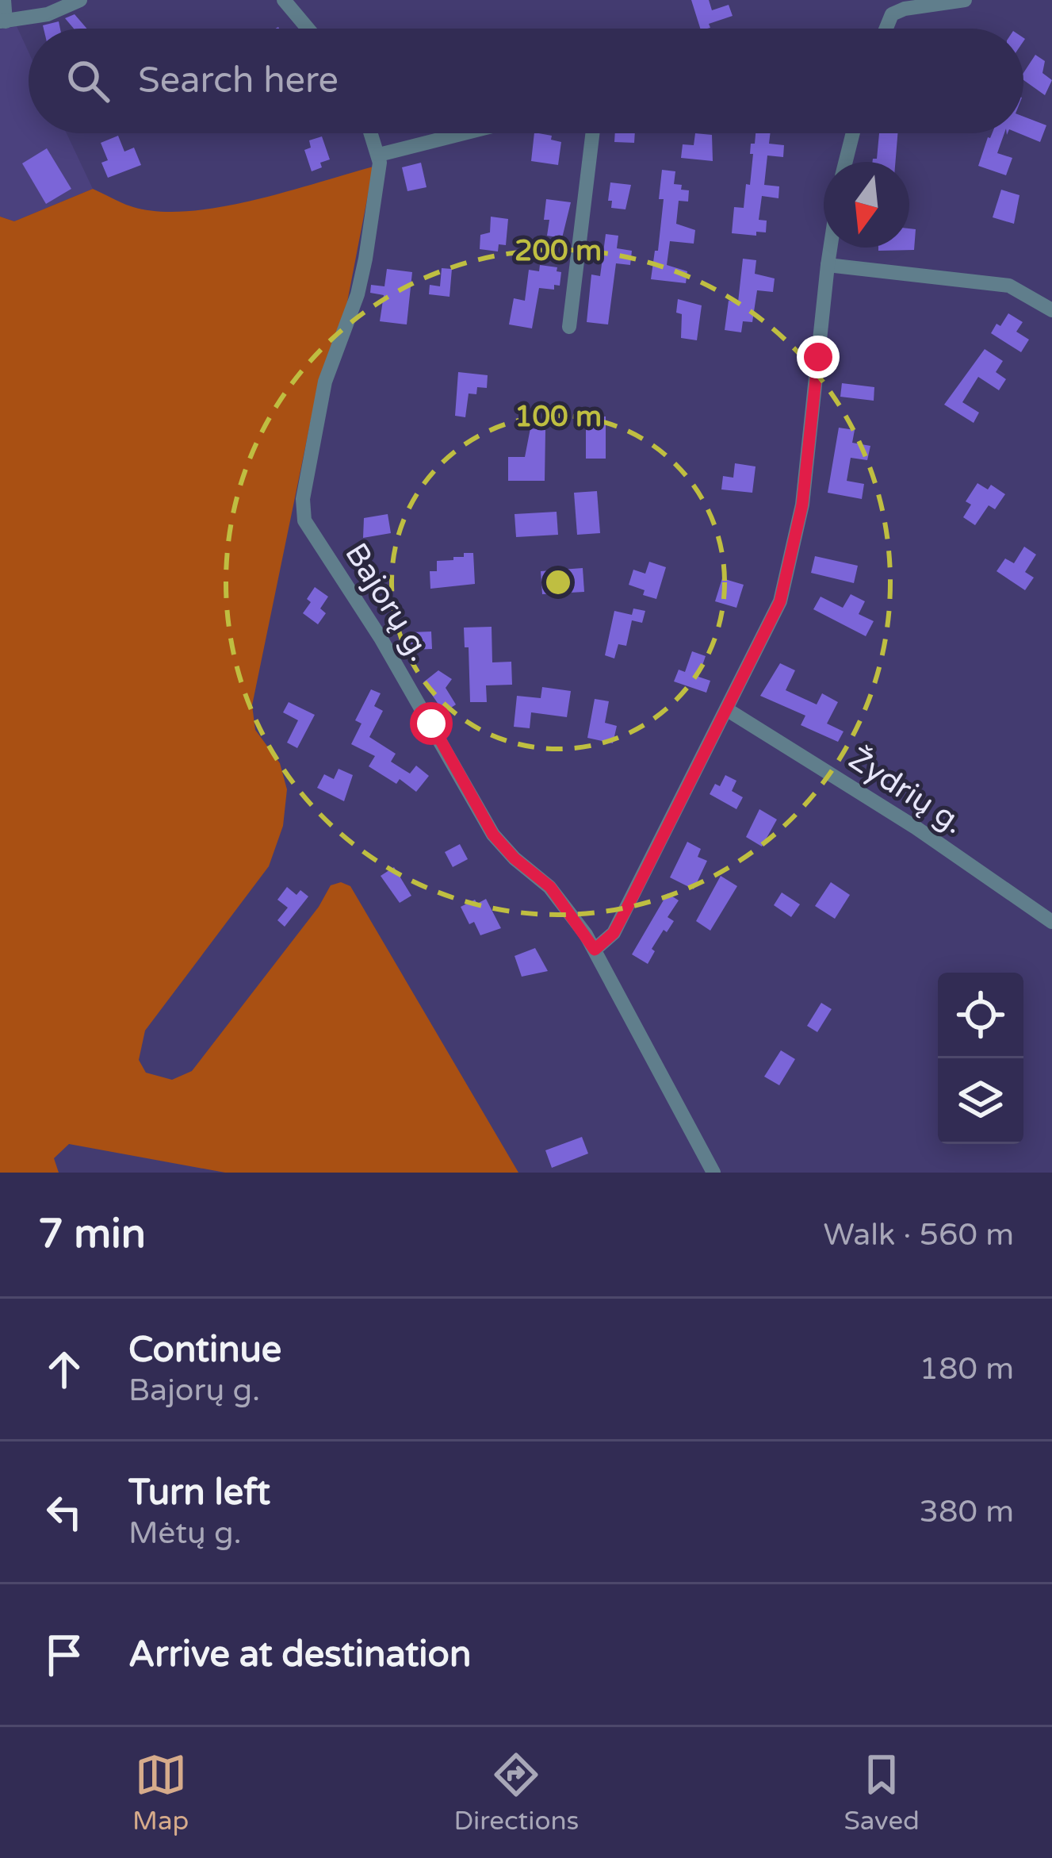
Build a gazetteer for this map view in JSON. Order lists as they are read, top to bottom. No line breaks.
{"streets":{"street":["Bajorų g.","Žydrių g."]},"north":"bottom","page":{"search":"Search here","heading":["7 min","Walk · 560 m"],"list":[["Continue","Bajorų g.","180 m"],["Turn left","Mėtų g.","380 m"],"Arrive at destination"],"nav":["Map","Directions","Saved"]},"rings":["200 m","100 m"]}
